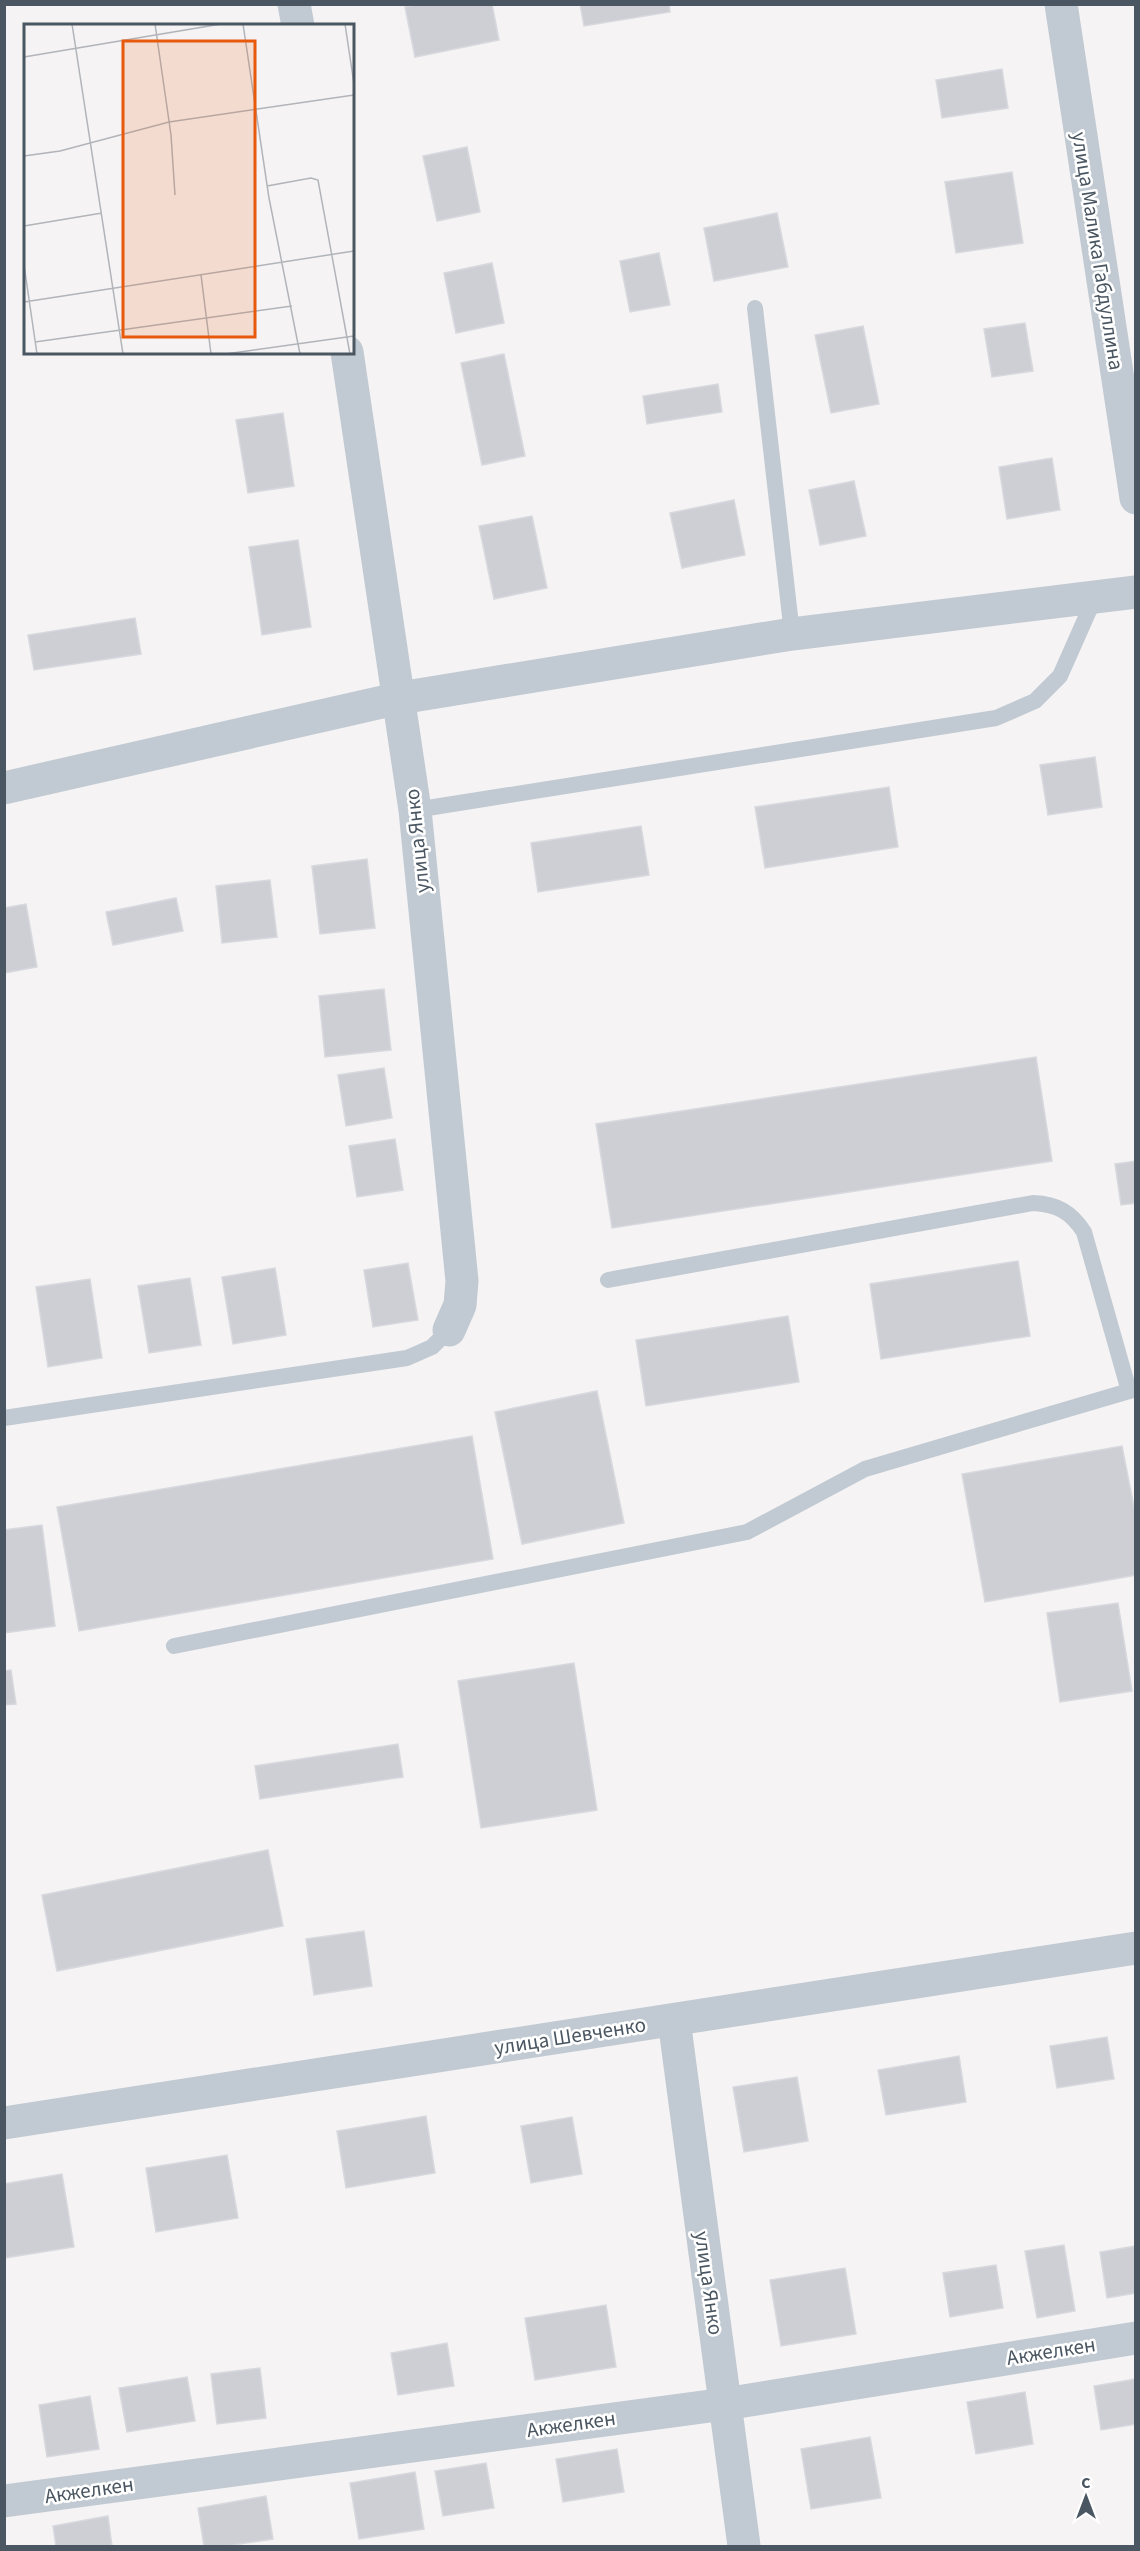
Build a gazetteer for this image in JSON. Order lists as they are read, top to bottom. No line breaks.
{"streets":{"street":["улица Малика Габдуллина","улица Янко","улица Шевченко","Акжелкен"]},"crossings":[["улица Янко","улица Шевченко"],["улица Янко","Акжелкен"]],"north":"top"}
